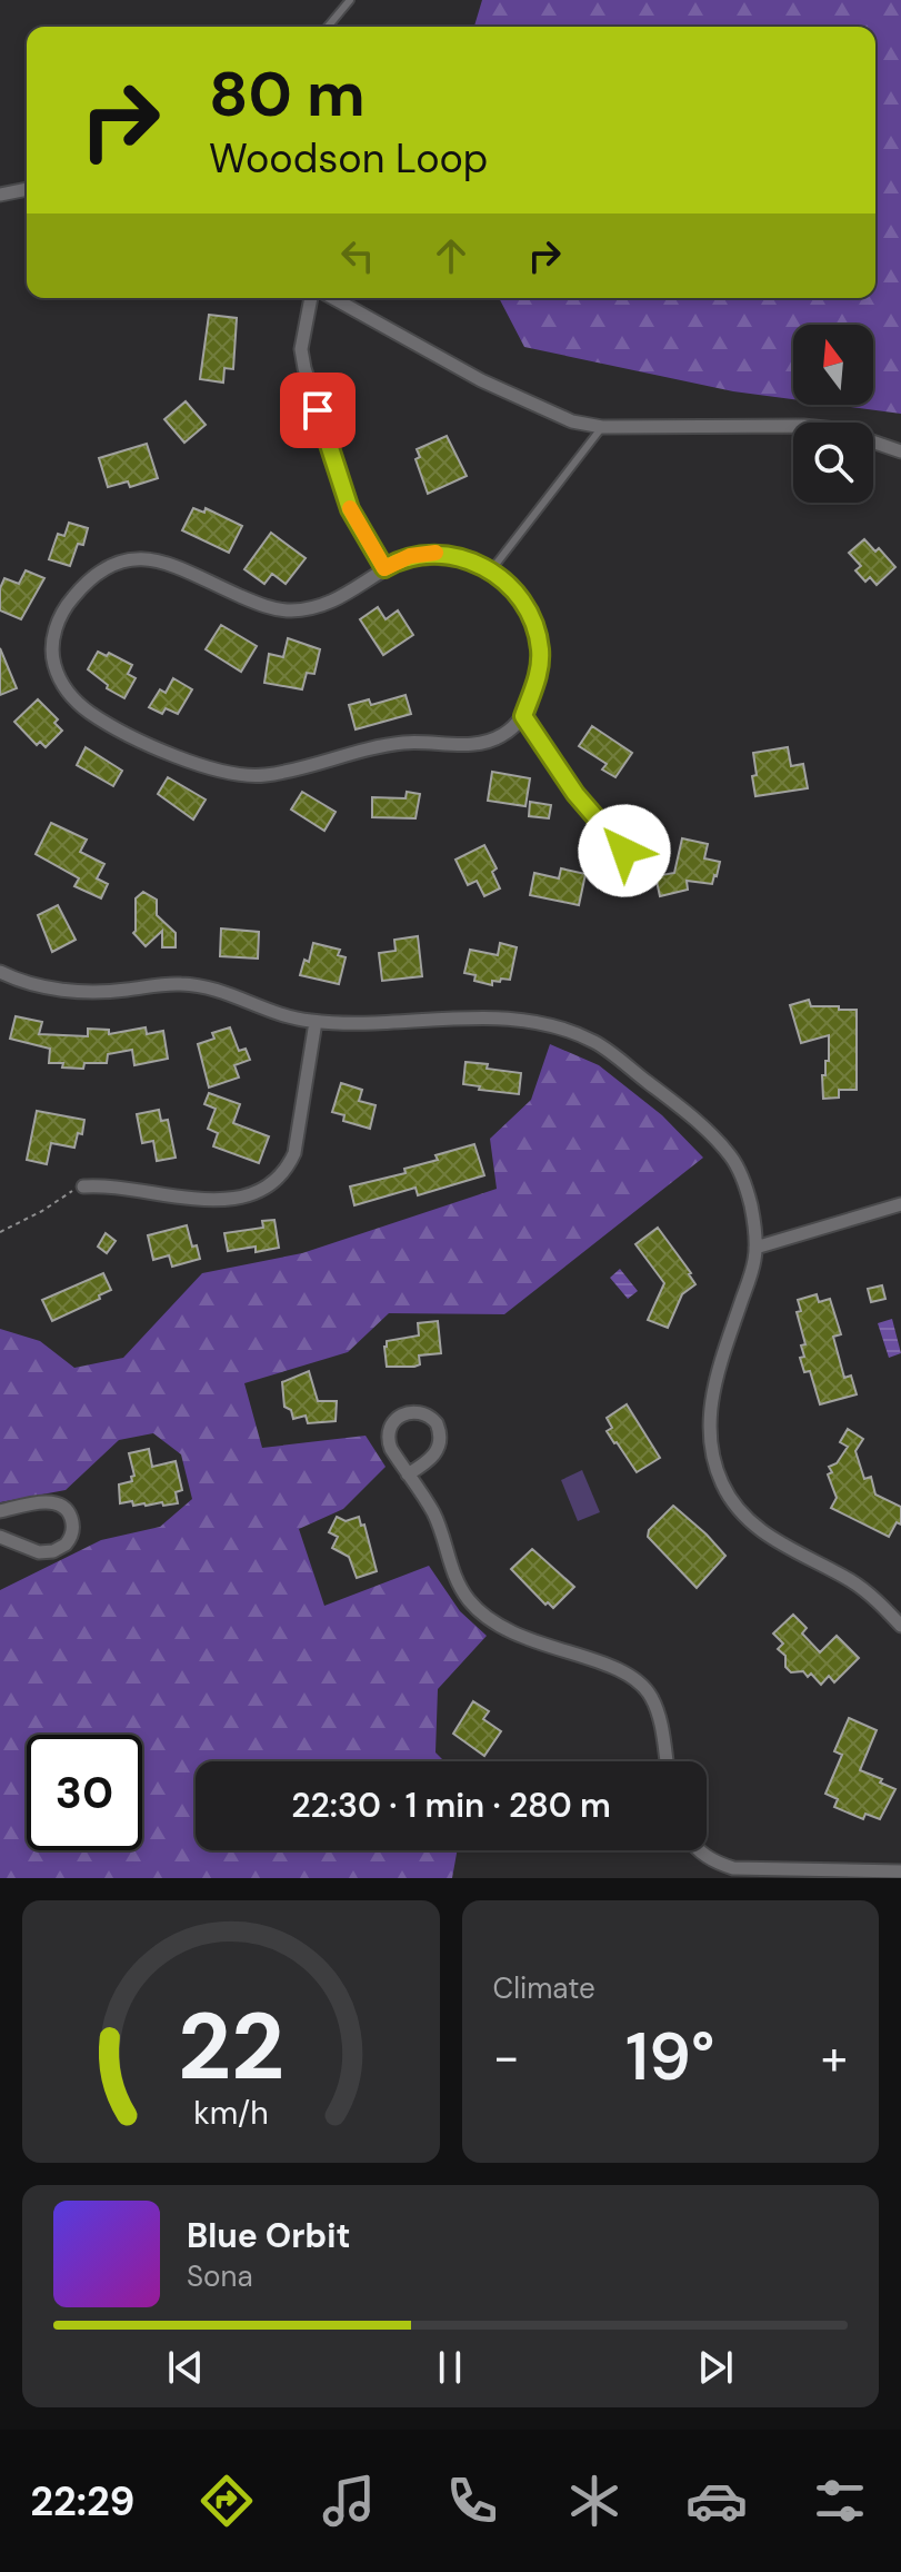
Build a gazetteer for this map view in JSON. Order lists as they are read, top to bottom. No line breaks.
{"north":"top","page":{"turn":["80 m","Woodson Loop"],"limit":"30","trip":"22:30 · 1 min · 280 m","tile":"Climate","heat":["−","19°","+"],"song":["Blue Orbit","Sona"],"tabs":"22:29","gauge":["22","km/h"]}}
